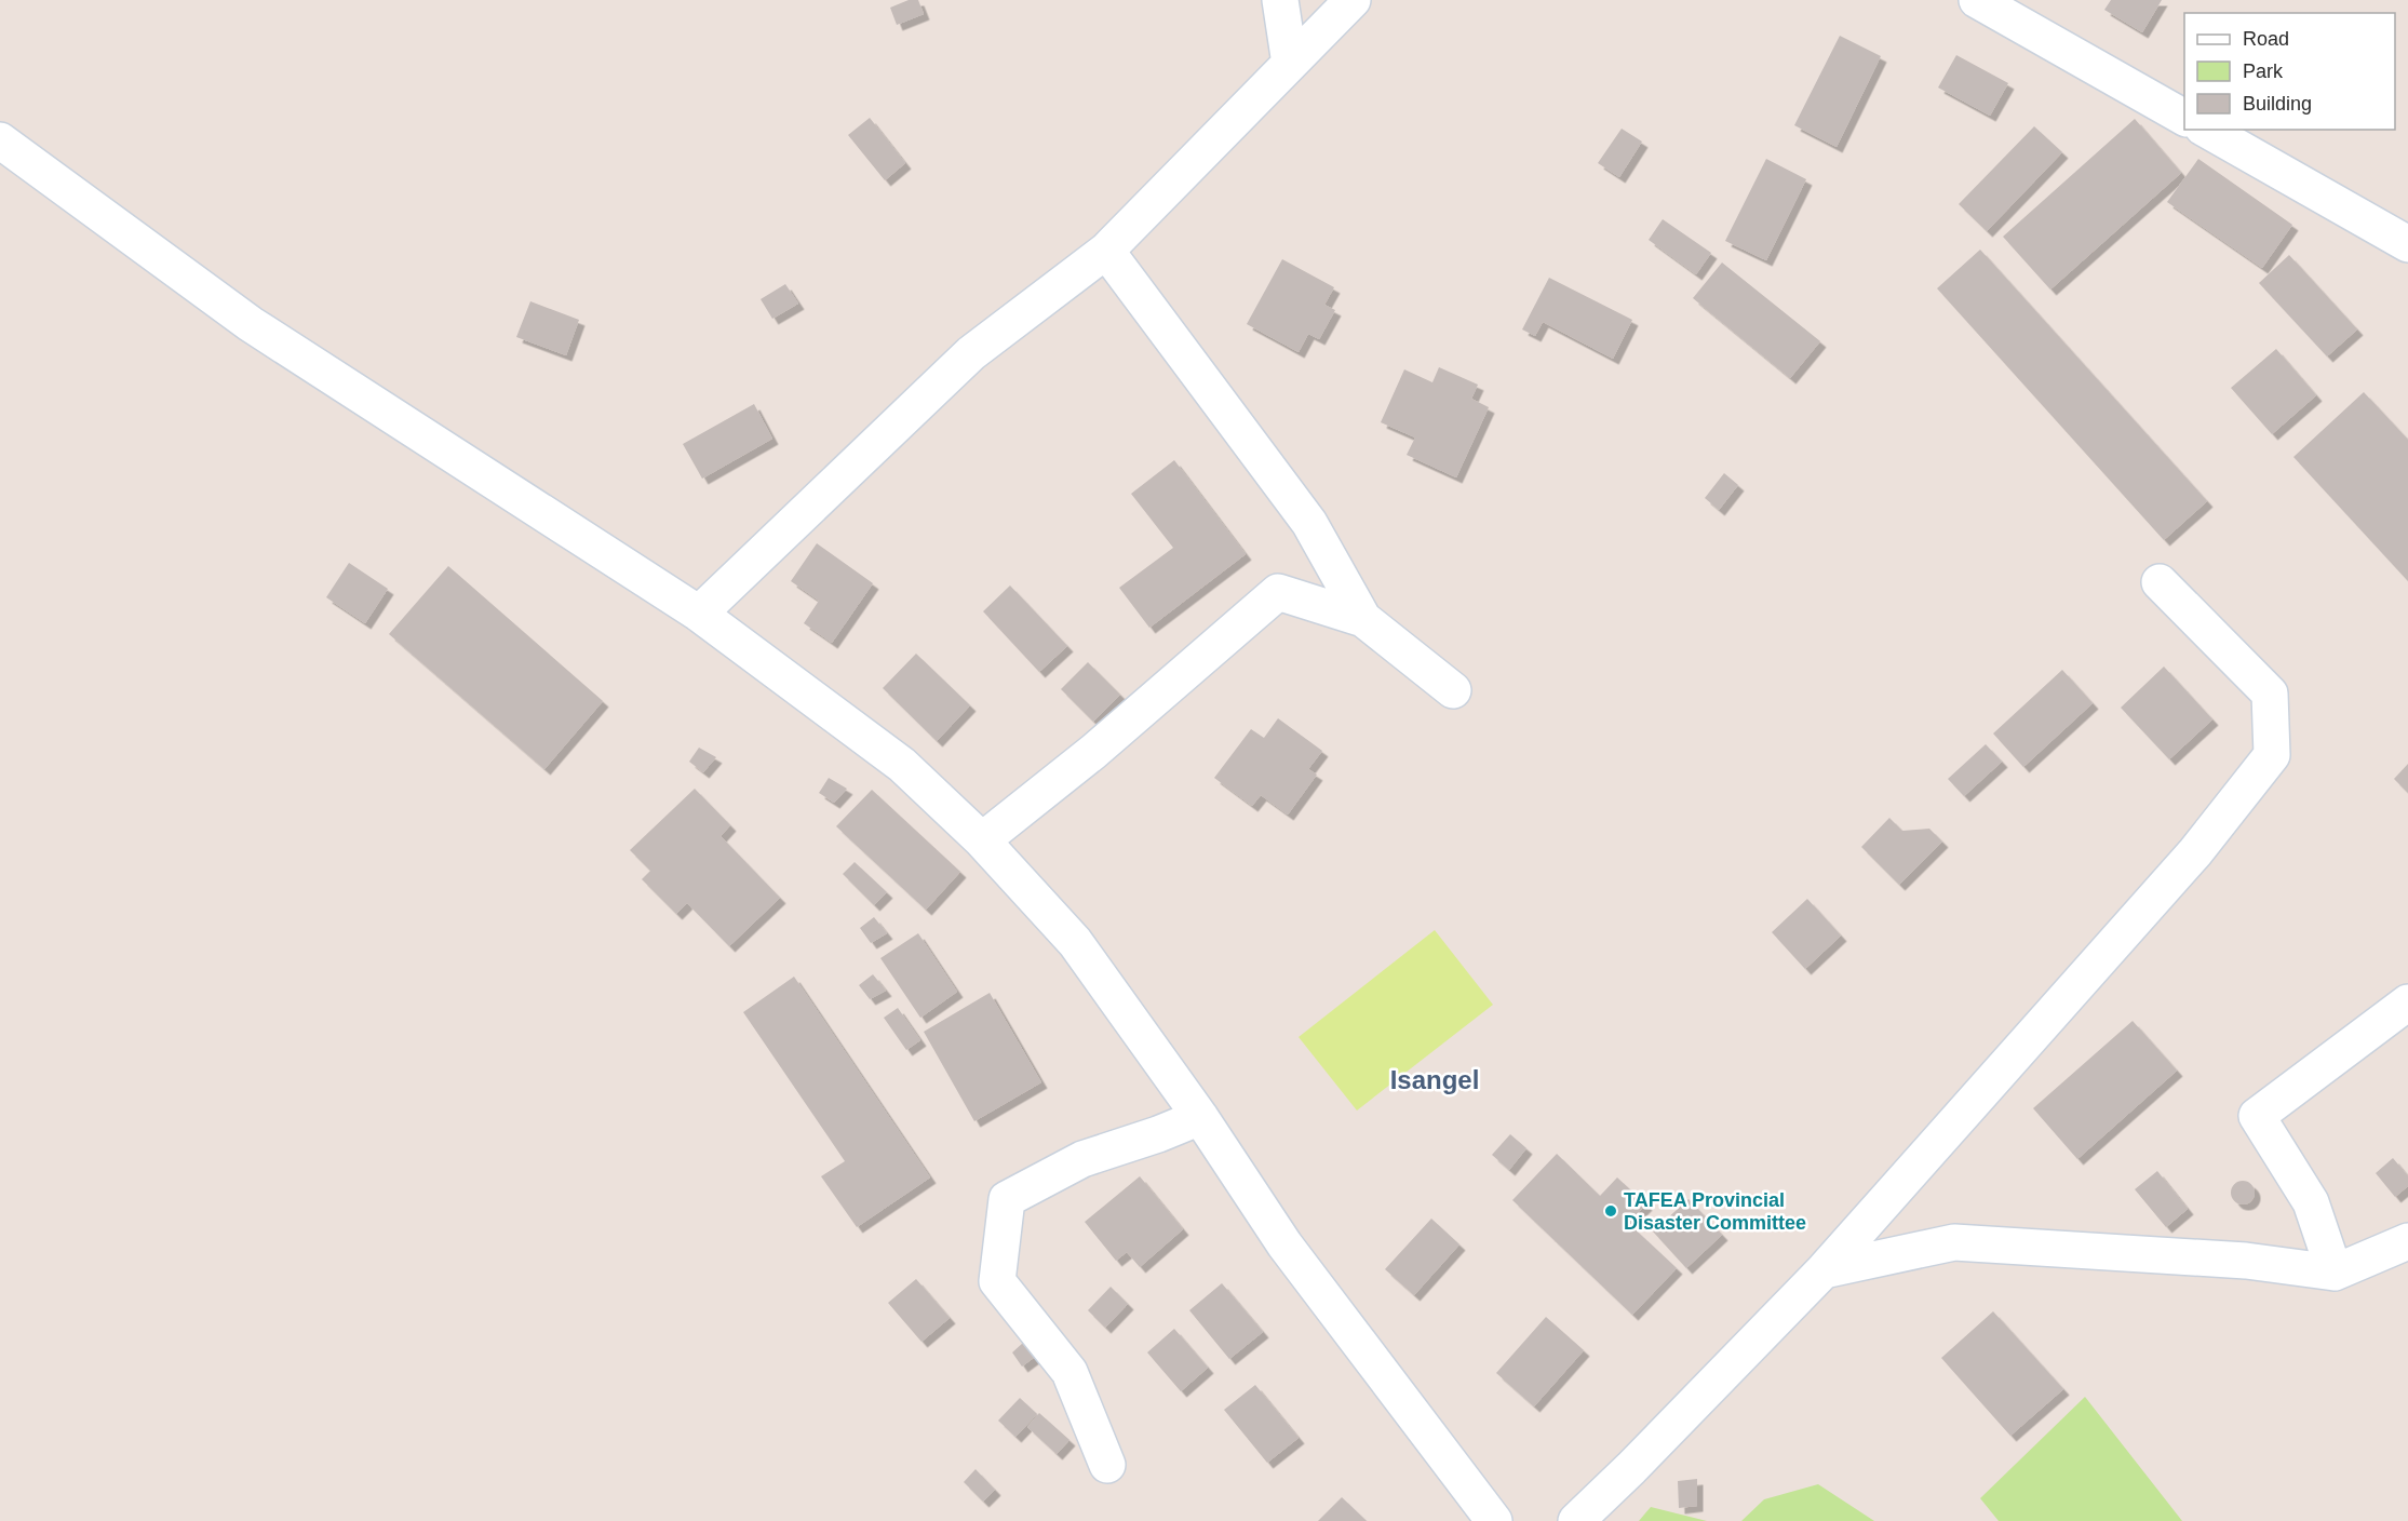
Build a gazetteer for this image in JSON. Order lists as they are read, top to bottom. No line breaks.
{"districts":["Isangel"],"places":["TAFEA Provincial Disaster Committee"],"legend":["Road","Park","Building"]}
